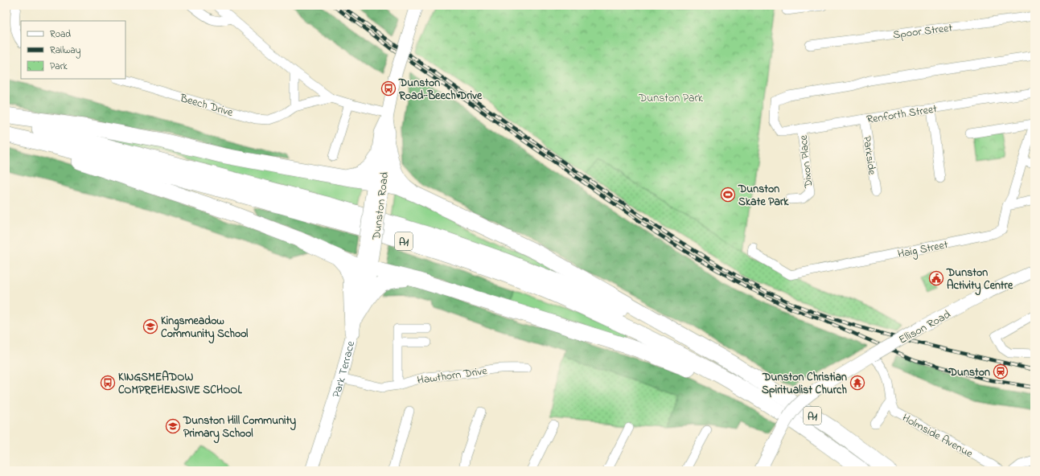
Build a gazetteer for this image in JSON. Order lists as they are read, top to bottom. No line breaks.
{"streets":{"highway":["A1"],"street":["Spoor Street","Beech Drive","Renforth Street","Parkside","Dixon Place","Dunston Road","Haig Street","Ellison Road","Park Terrace","Hawthorn Drive","Holmside Avenue"]},"crossings":[["Renforth Street","Parkside"],["Renforth Street","Dixon Place"],["Dunston Road","Park Terrace"],["Ellison Road","Holmside Avenue"],["Park Terrace","Hawthorn Drive"]],"parks":["Dunston Park"],"places":{"bus stop":["Dunston Road-Beech Drive","KINGSMEADOW COMPREHENSIVE SCHOOL"],"sports":["Dunston Skate Park"],"public building":["Dunston Activity Centre"],"school or university":["Kingsmeadow Community School","Dunston Hill Community Primary School"],"station":["Dunston"],"temple":["Dunston Christian Spiritualist Church"]},"legend":["Road","Railway","Park"]}
